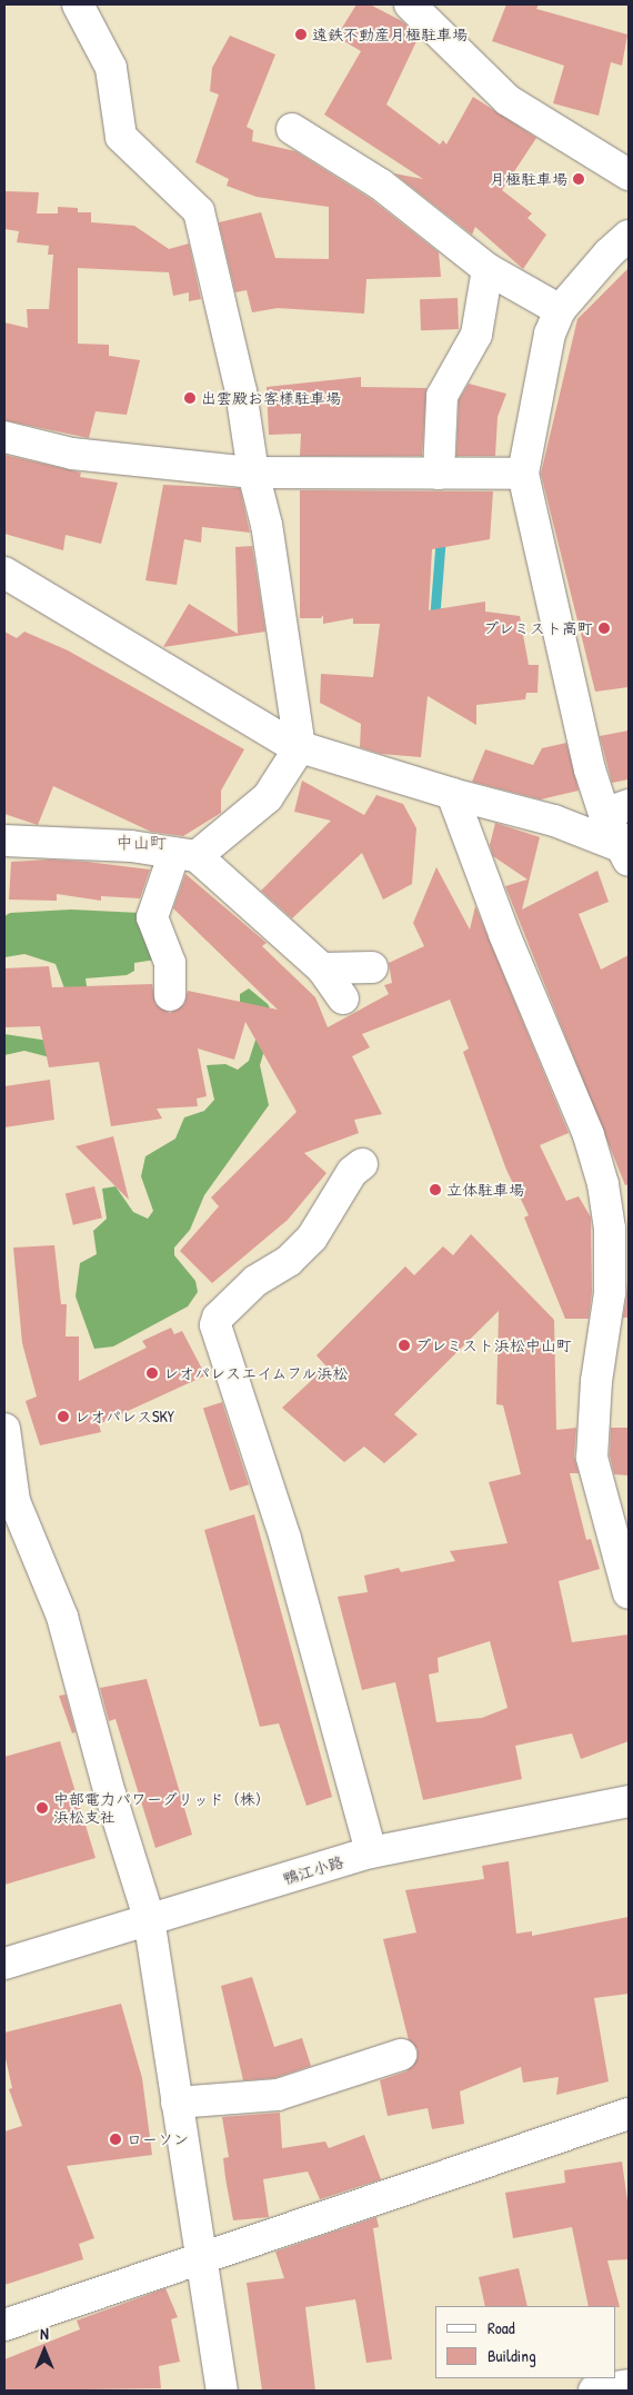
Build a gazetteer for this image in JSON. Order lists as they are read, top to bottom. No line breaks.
{"streets":{"street":["鴨江小路"]},"districts":["中山町"],"places":["遠鉄不動産月極駐車場","月極駐車場","出雲殿お客様駐車場","プレミスト高町","立体駐車場","プレミスト浜松中山町","レオパレスエイムフル浜松","レオパレスSKY","中部電力パワーグリッド（株） 浜松支社","ローソン"],"legend":["Road","Building"],"north":"top"}
